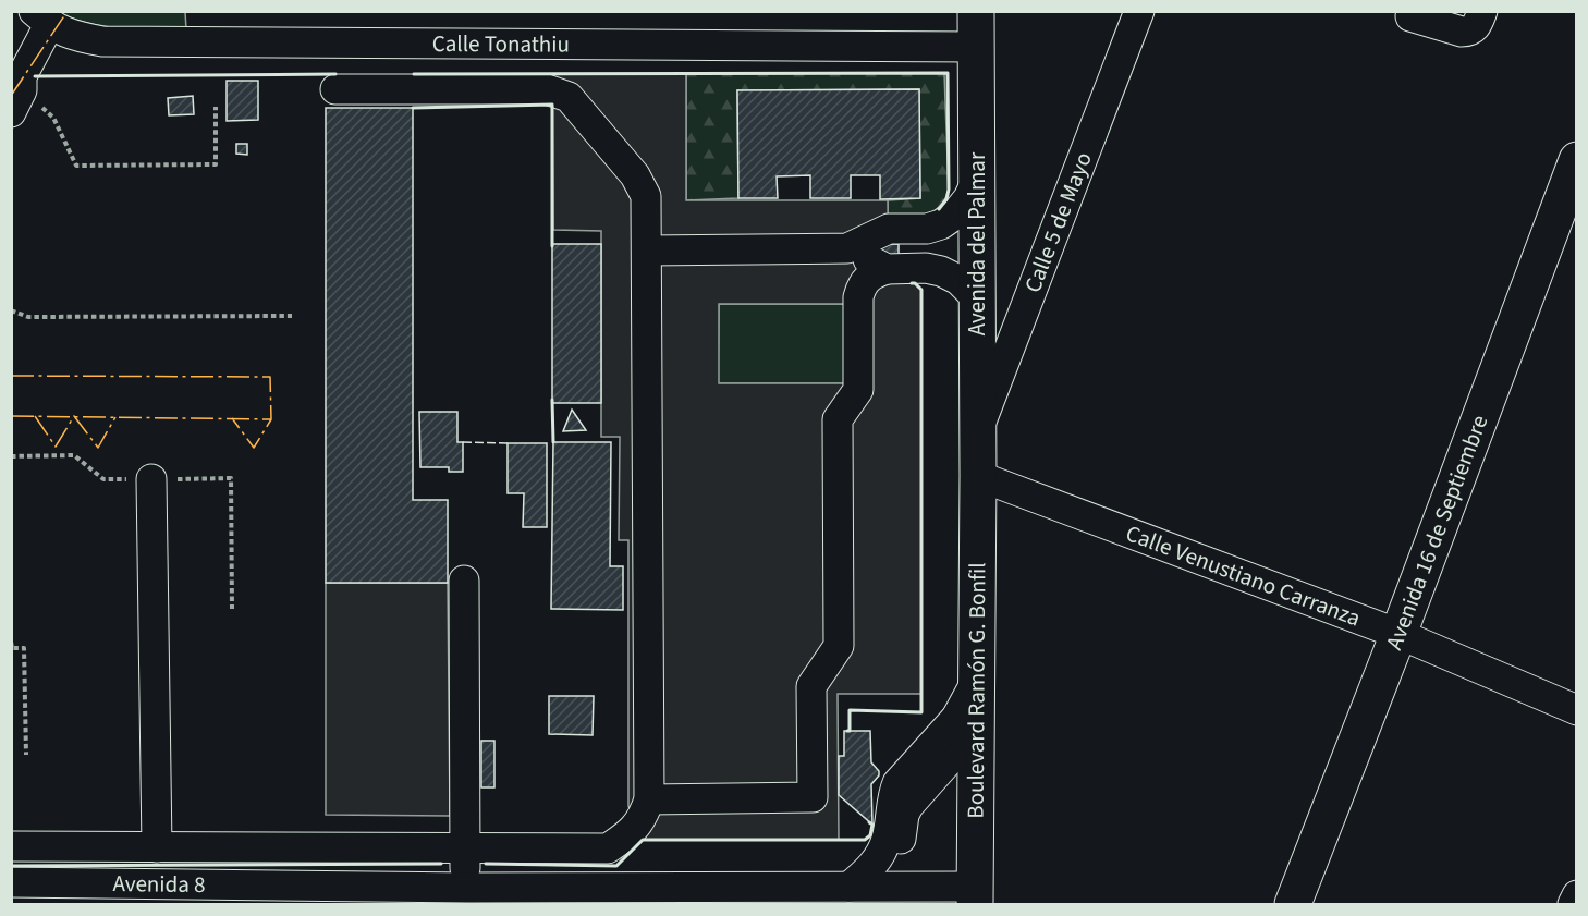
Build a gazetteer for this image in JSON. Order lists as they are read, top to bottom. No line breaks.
{"streets":{"main road":["Avenida del Palmar","Avenida 16 de Septiembre","Boulevard Ramón G. Bonfil"],"street":["Calle Tonathiu","Calle 5 de Mayo","Calle Venustiano Carranza","Avenida 8"]},"crossings":[["Calle Tonathiu","Avenida del Palmar"],["Calle 5 de Mayo","Avenida del Palmar"],["Avenida del Palmar","Calle Venustiano Carranza"],["Avenida del Palmar","Boulevard Ramón G. Bonfil"],["Avenida 16 de Septiembre","Calle Venustiano Carranza"],["Calle Venustiano Carranza","Boulevard Ramón G. Bonfil"],["Boulevard Ramón G. Bonfil","Avenida 8"]]}
